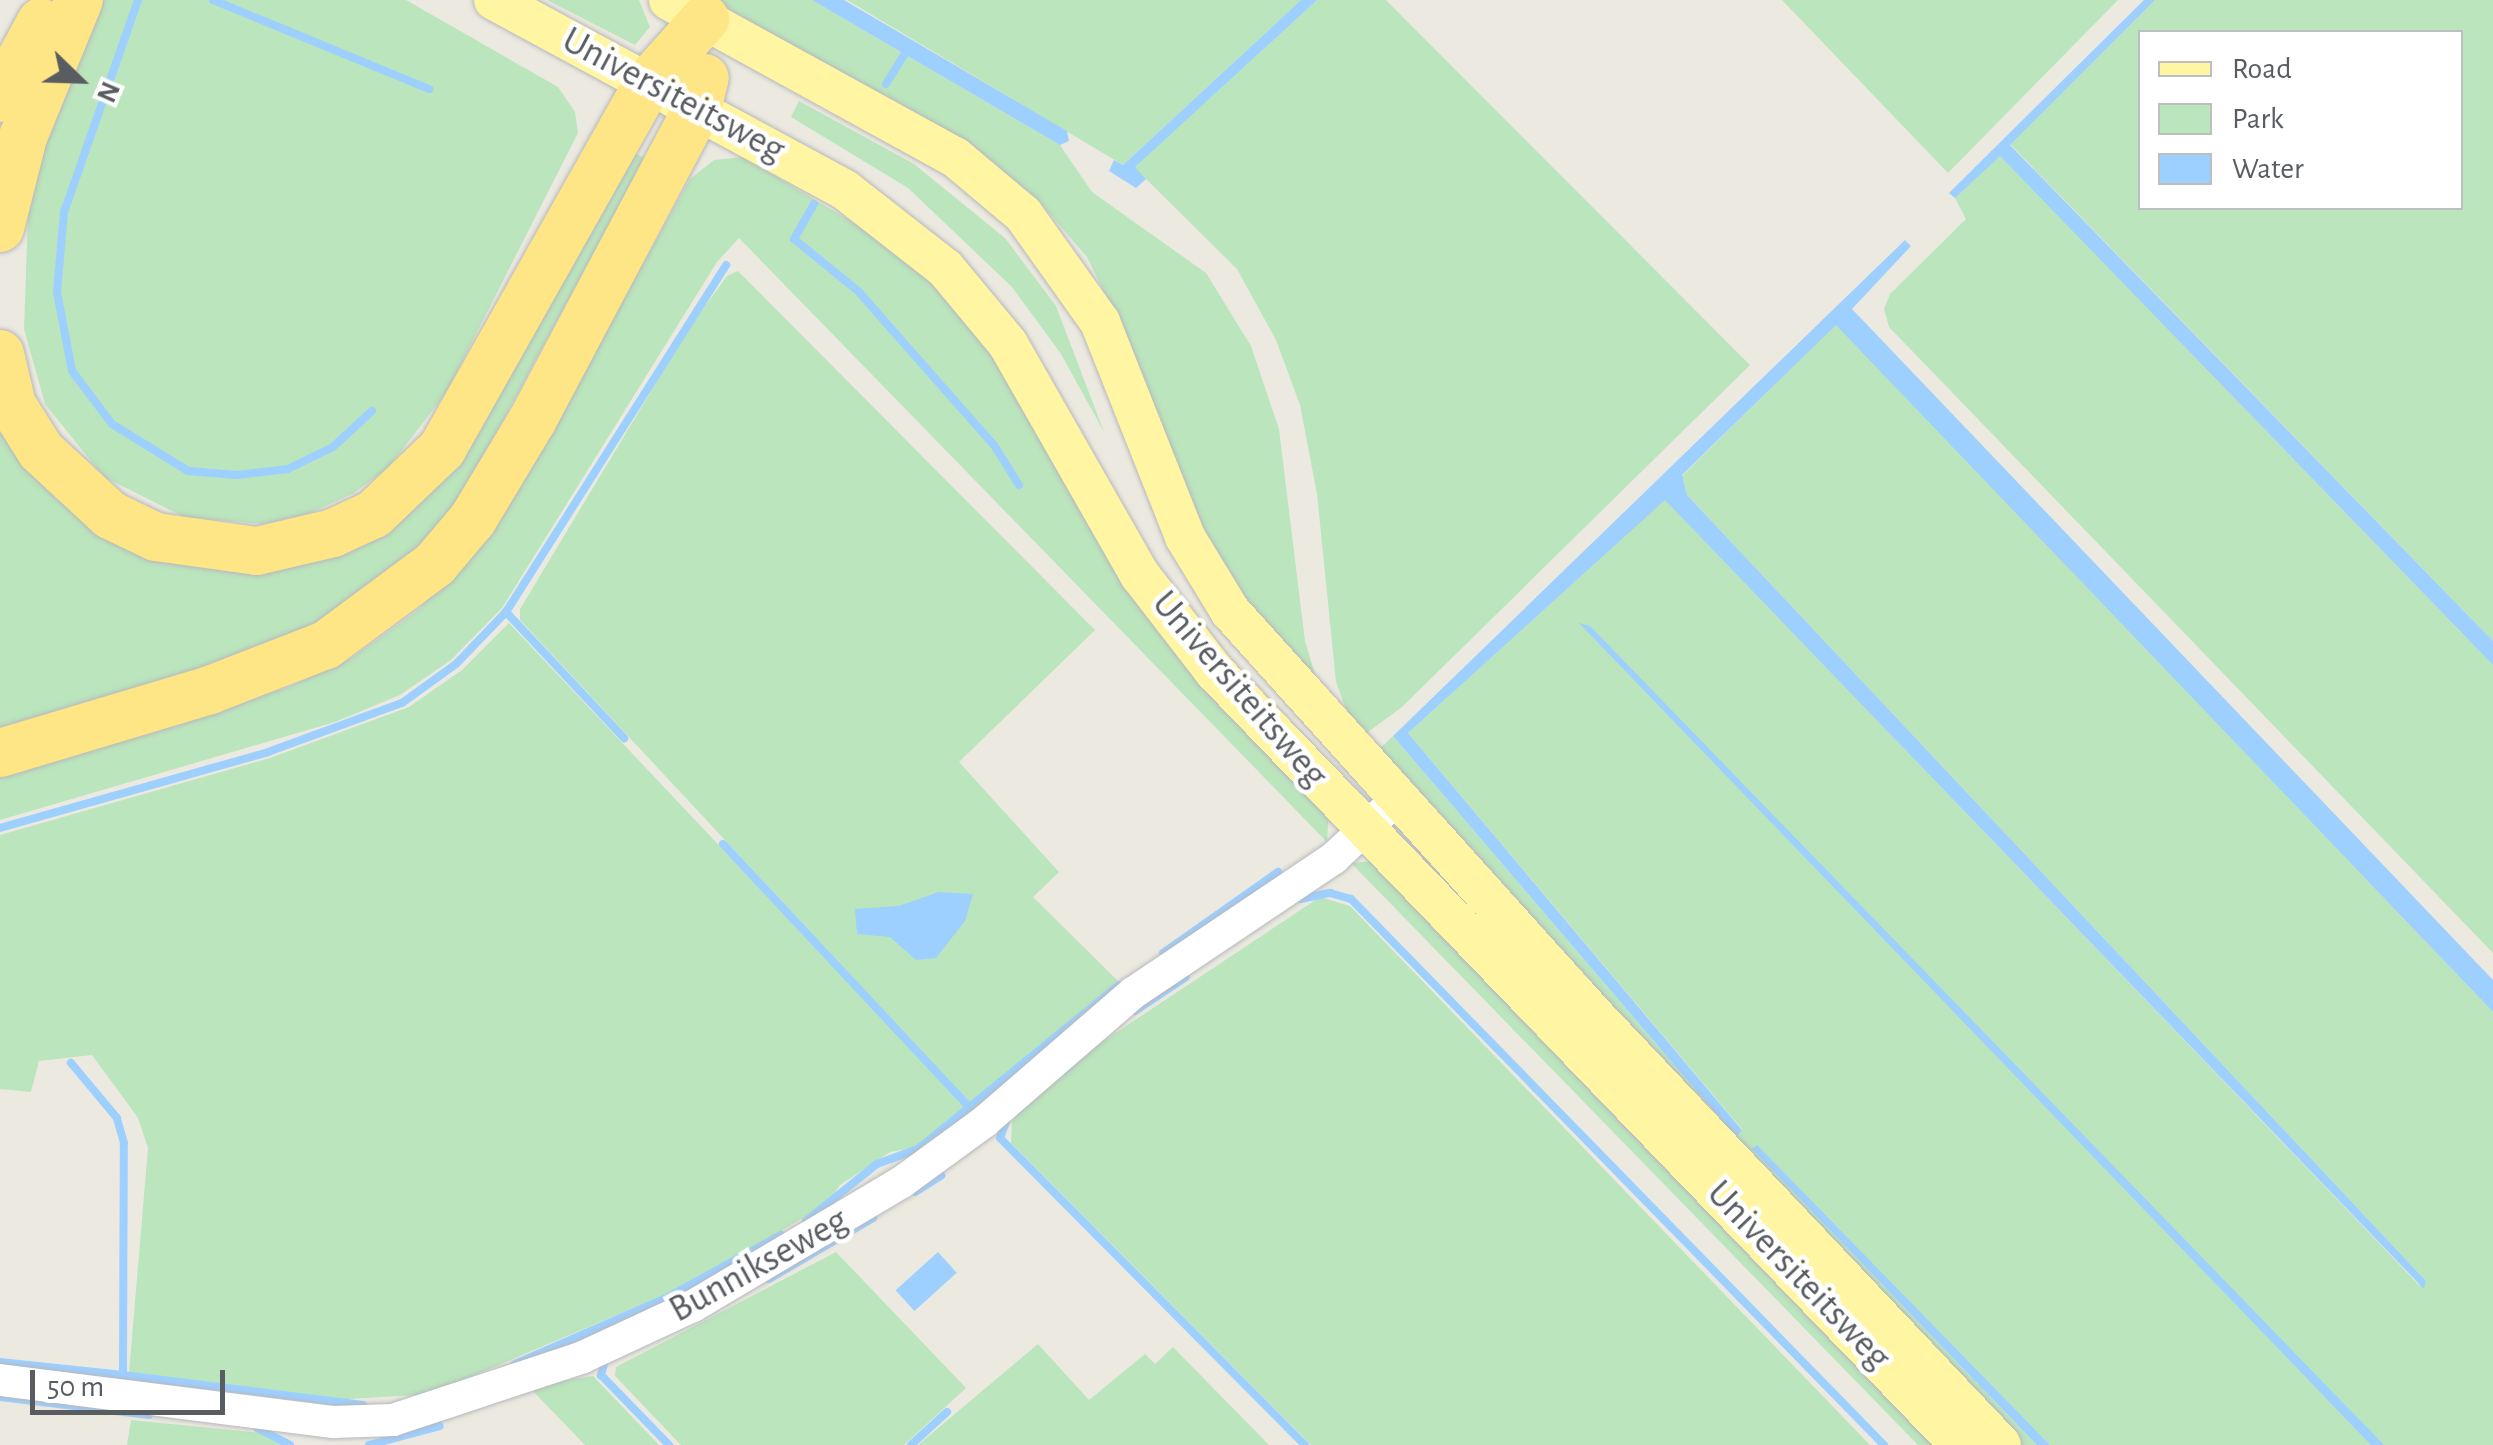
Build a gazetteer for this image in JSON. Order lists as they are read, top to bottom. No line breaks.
{"streets":{"main road":["Universiteitsweg"],"street":["Bunnikseweg"]},"crossings":[["Universiteitsweg","Bunnikseweg"]],"legend":["Road","Park","Water"],"scale_bar":"50 m","north":"bottom right"}
